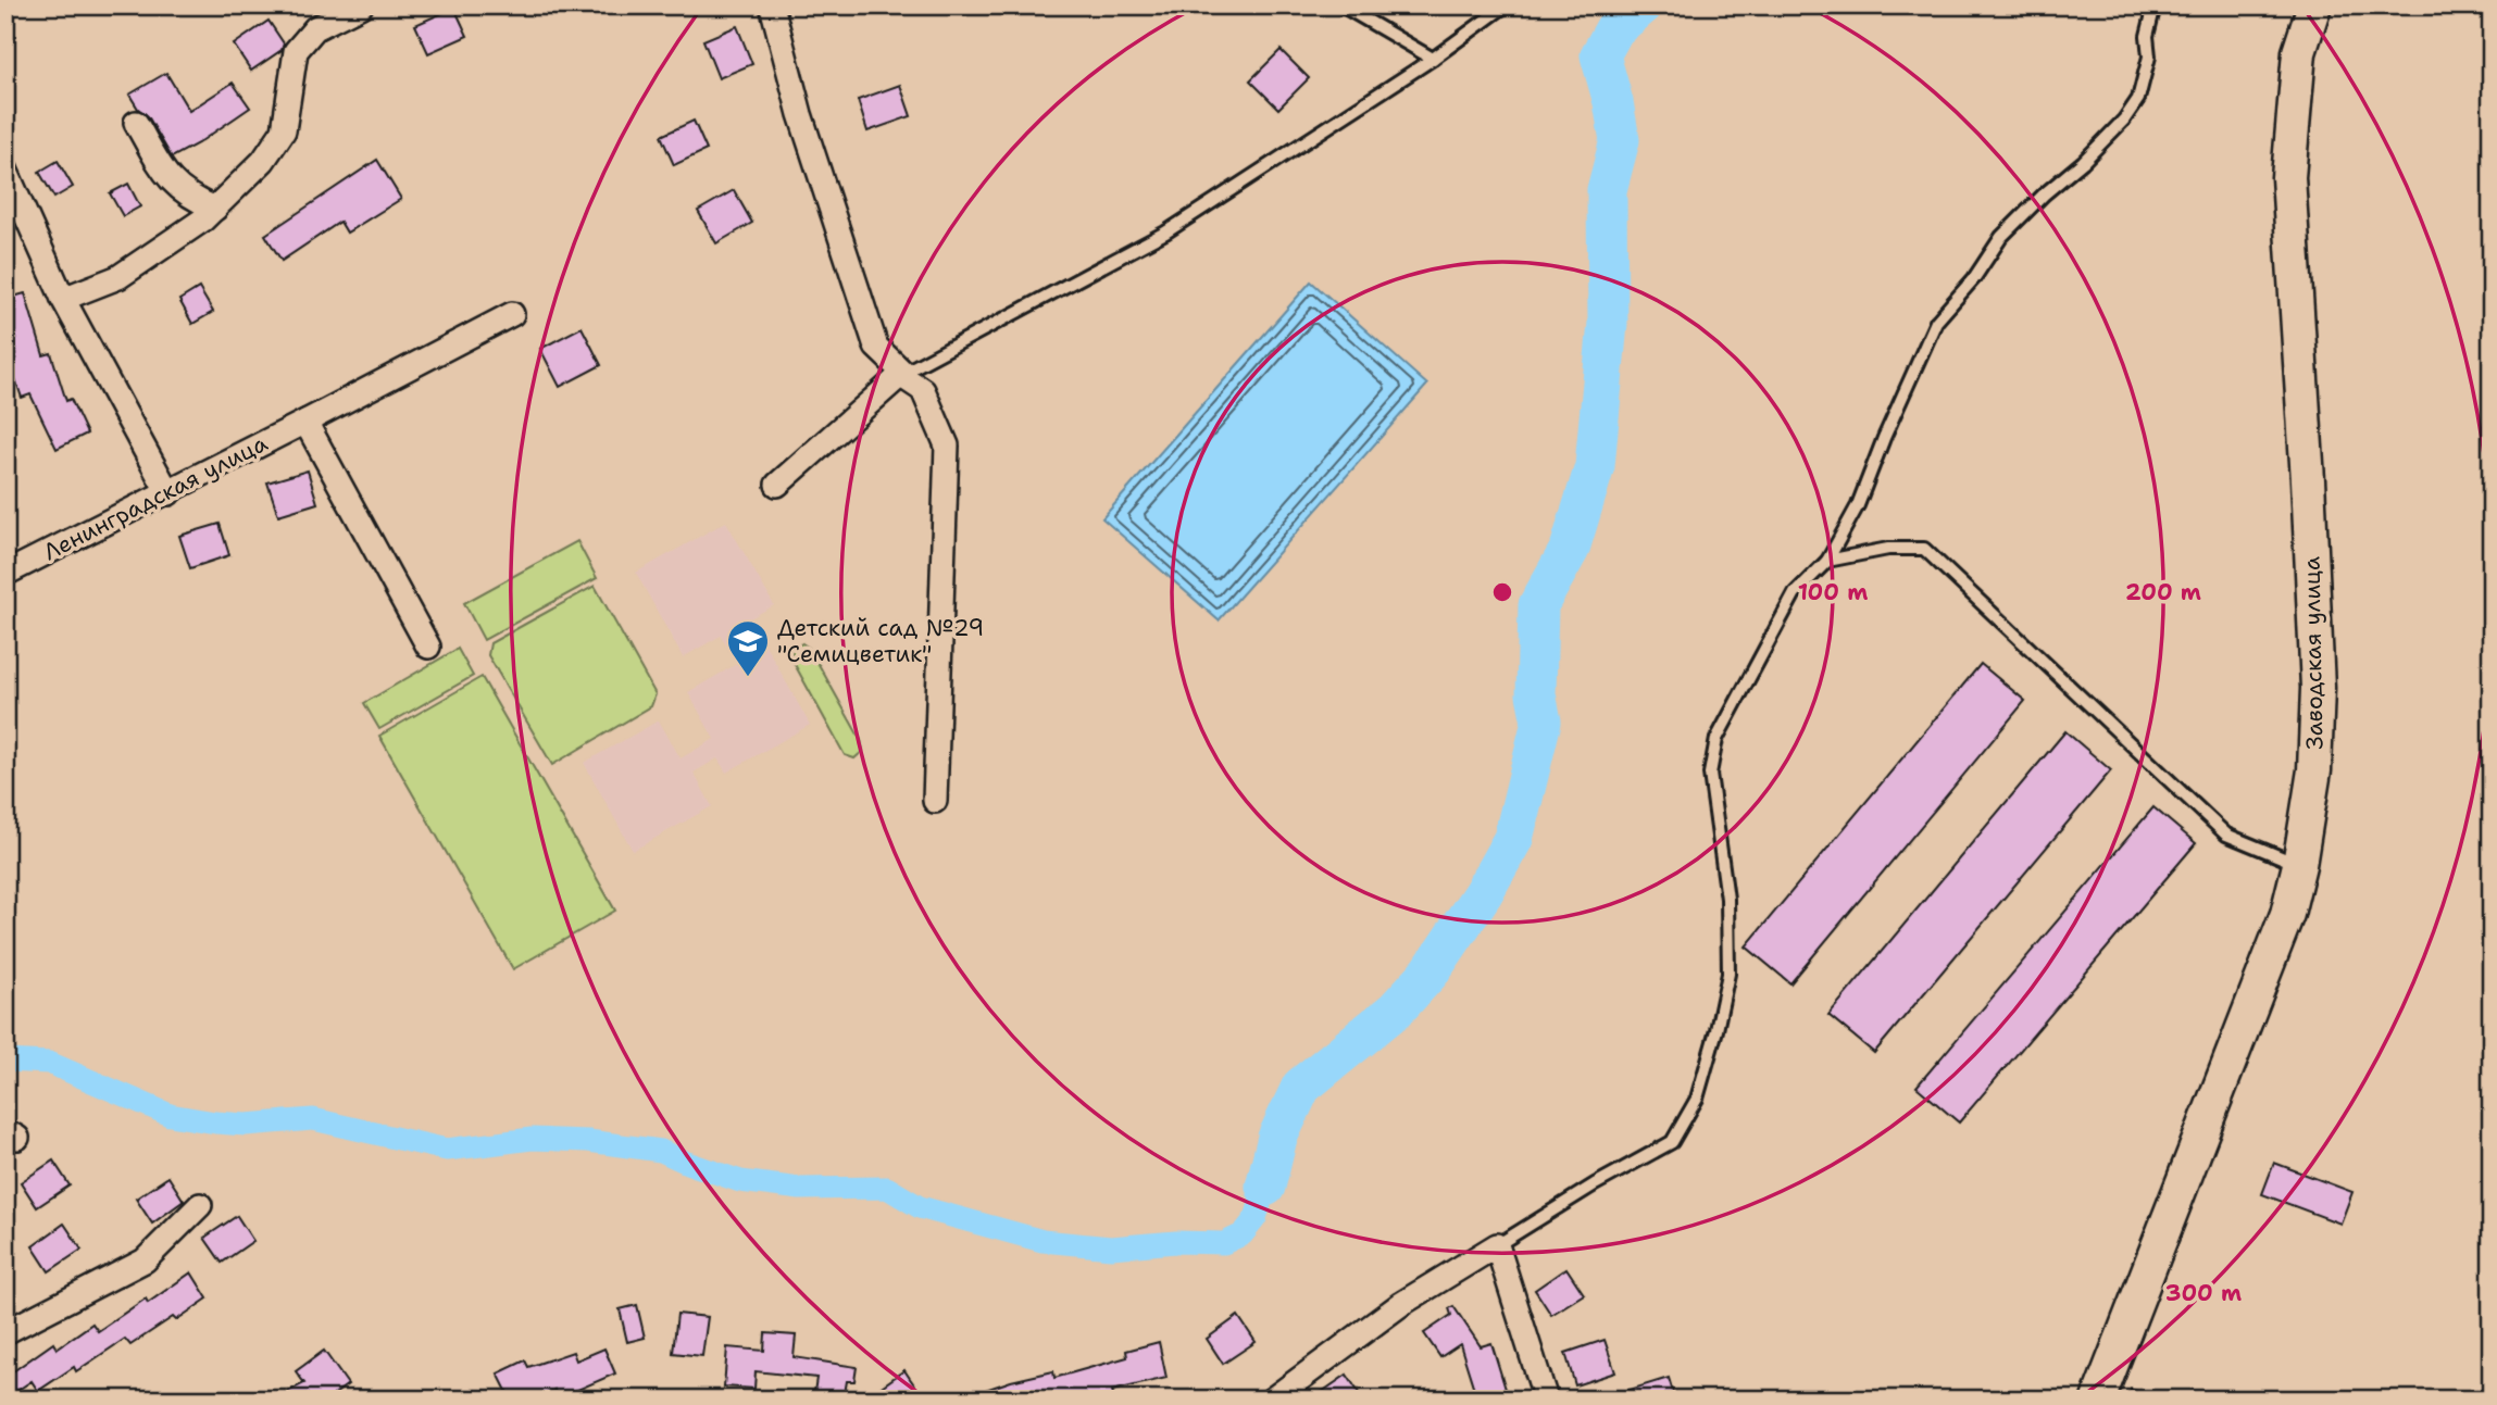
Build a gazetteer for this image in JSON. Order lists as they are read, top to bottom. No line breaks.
{"streets":{"main road":["Заводская улица"],"street":["Ленинградская улица"]},"places":{"school or university":["Детский сад №29 \"Семицветик\""]},"rings":["100 m","200 m","300 m"]}
